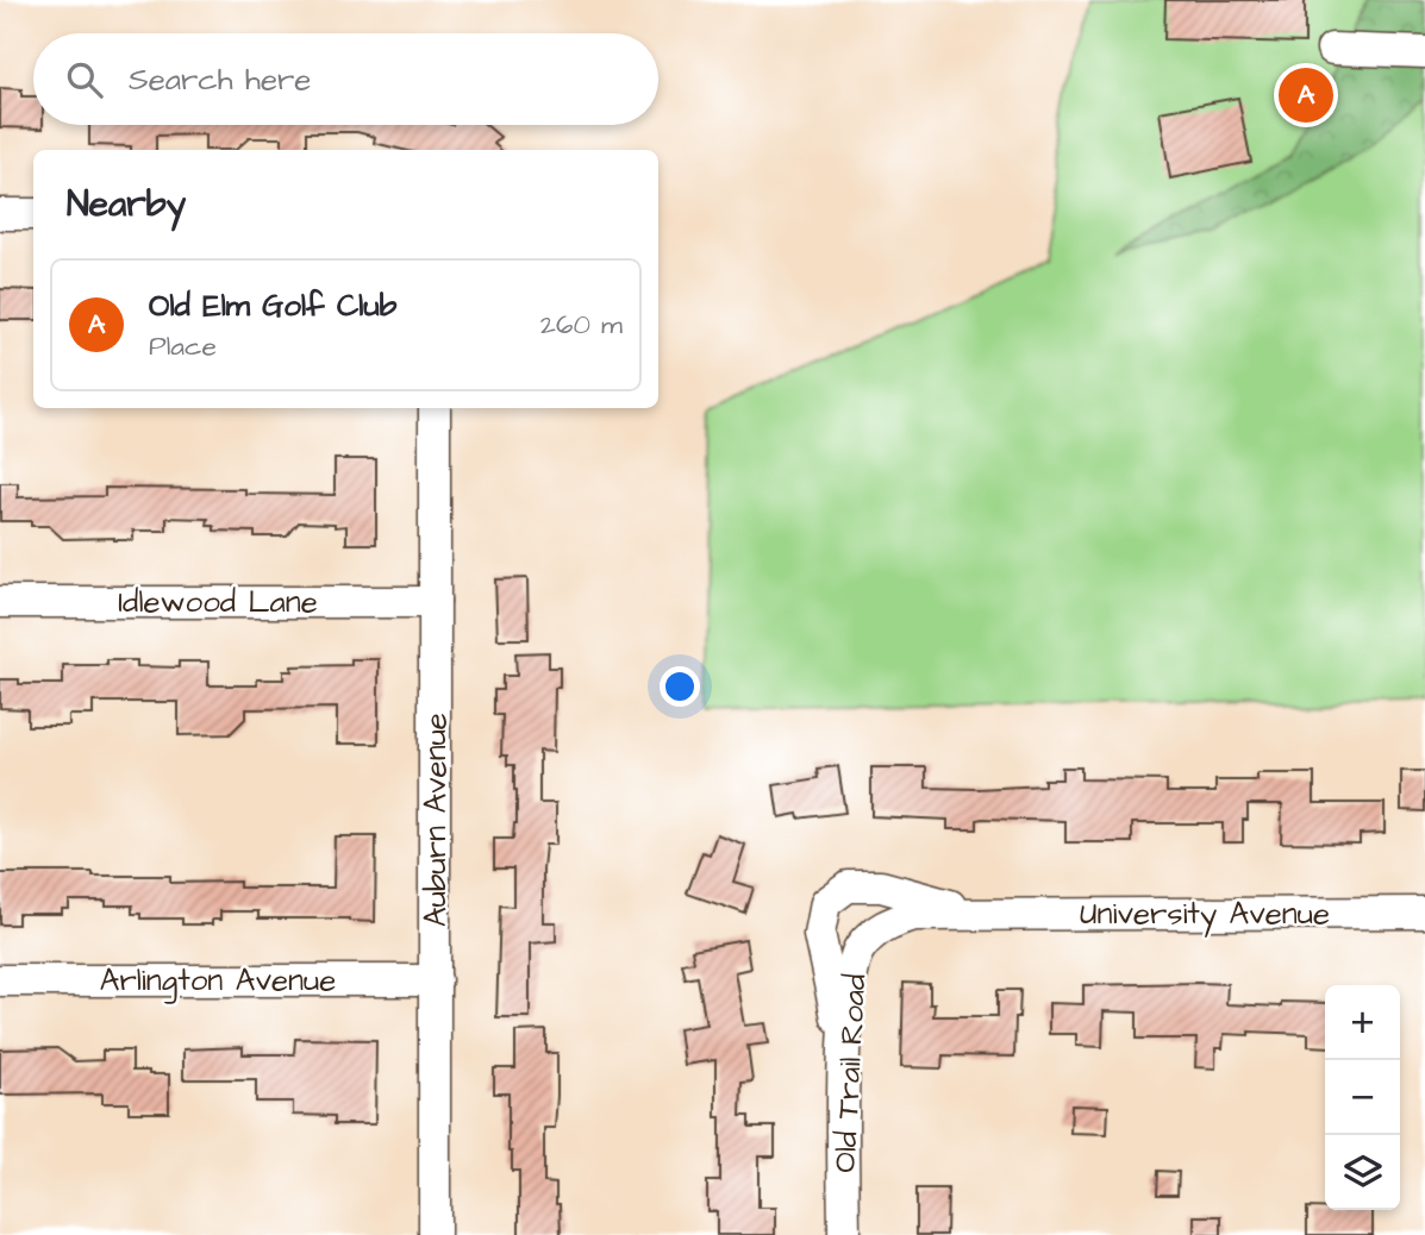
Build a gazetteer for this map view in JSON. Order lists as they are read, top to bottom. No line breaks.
{"streets":{"street":["Idlewood Lane","Auburn Avenue","University Avenue","Arlington Avenue","Old Trail Road"]},"crossings":[["Idlewood Lane","Auburn Avenue"],["Auburn Avenue","Arlington Avenue"],["University Avenue","Old Trail Road"]],"page":{"search":"Search here","pins":"A","heading":"Nearby","list":[{"mark":"A","name":"Old Elm Golf Club","note":"Place","value":"260 m"}],"map_buttons":["+","−"]}}
